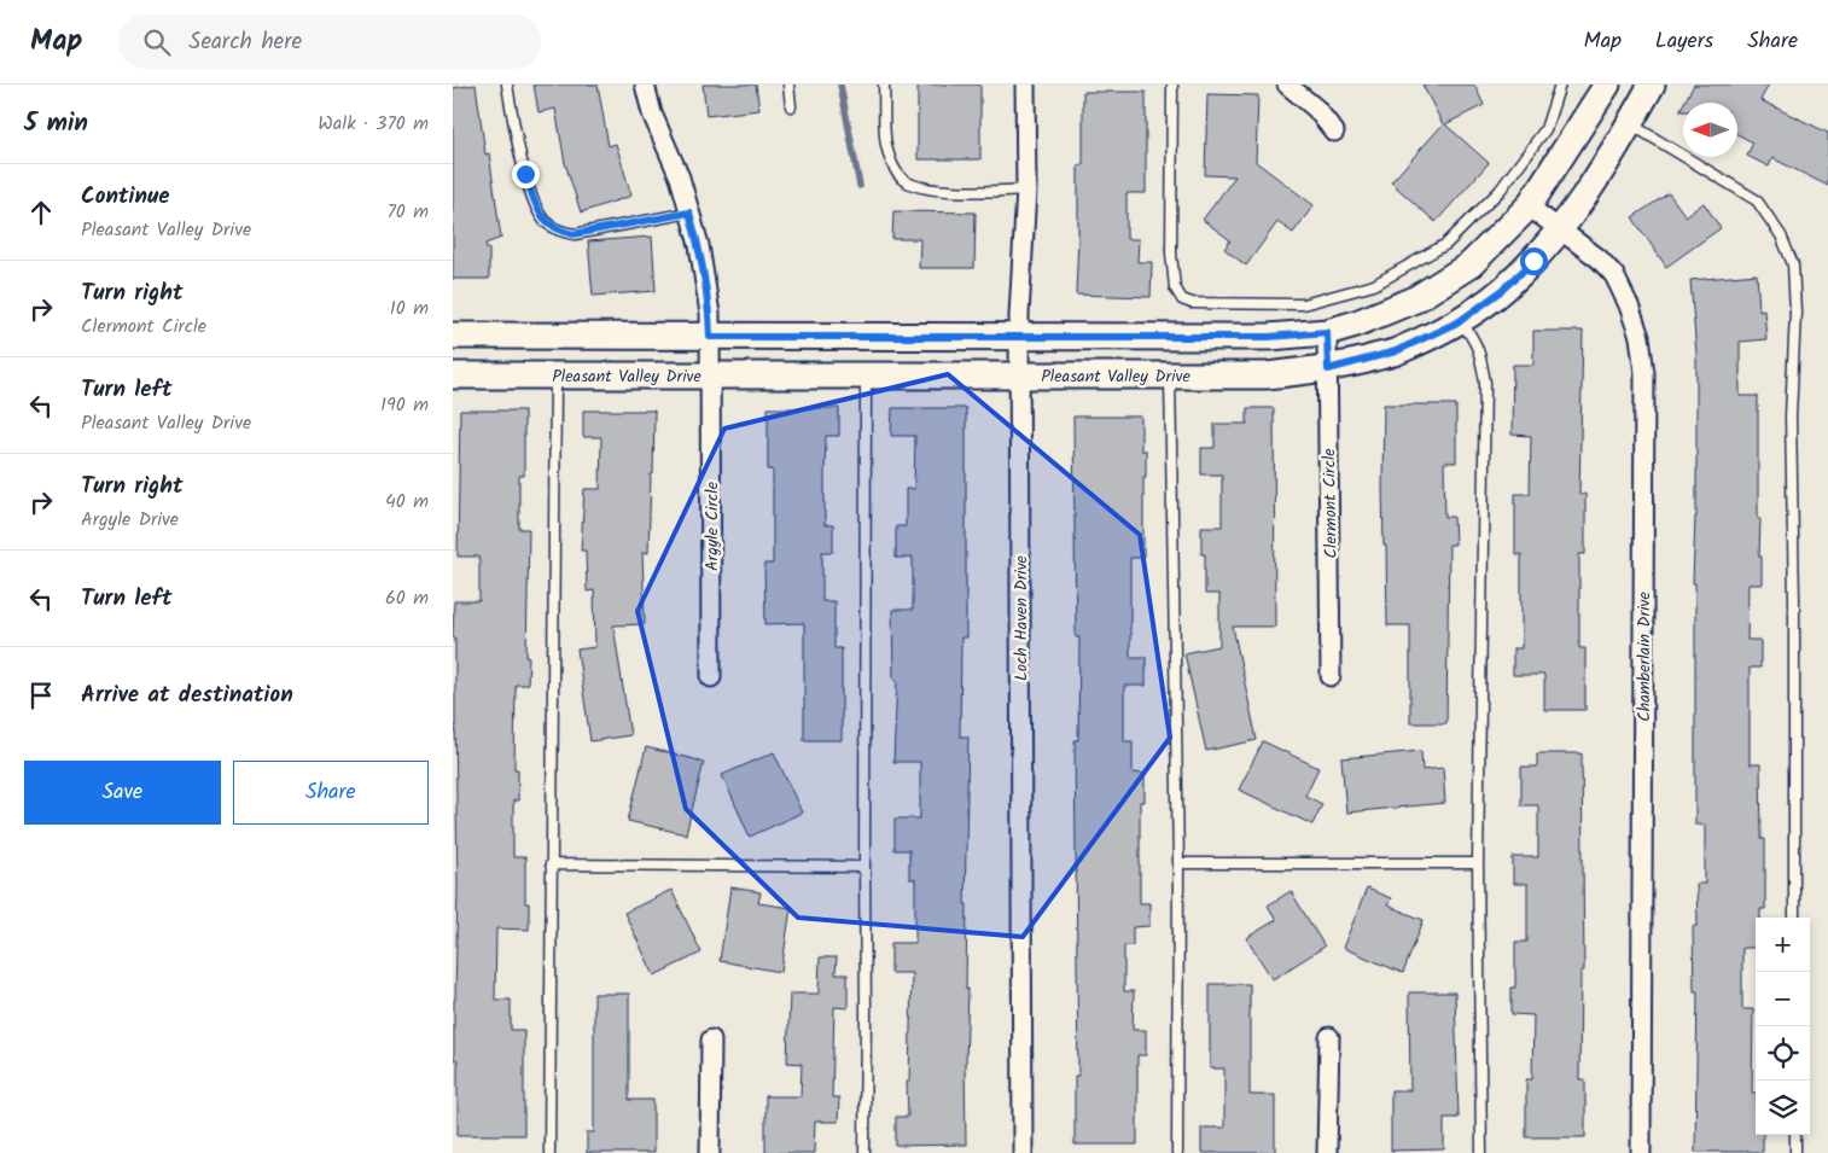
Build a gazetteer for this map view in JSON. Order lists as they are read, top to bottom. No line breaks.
{"streets":{"street":["Pleasant Valley Drive","Clermont Circle","Argyle Circle","Loch Haven Drive","Chamberlain Drive"]},"crossings":[["Pleasant Valley Drive","Clermont Circle"],["Pleasant Valley Drive","Argyle Circle"],["Pleasant Valley Drive","Loch Haven Drive"],["Pleasant Valley Drive","Chamberlain Drive"]],"north":"left","page":{"header":"Map","search":"Search here","nav":["Map","Layers","Share"],"heading":["5 min","Walk · 370 m"],"list":[["Continue","Pleasant Valley Drive","70 m"],["Turn right","Clermont Circle","10 m"],["Turn left","Pleasant Valley Drive","190 m"],["Turn right","Argyle Drive","40 m"],["Turn left","60 m"],"Arrive at destination"],"buttons":["Save","Share"],"map_buttons":["+","−"]}}
